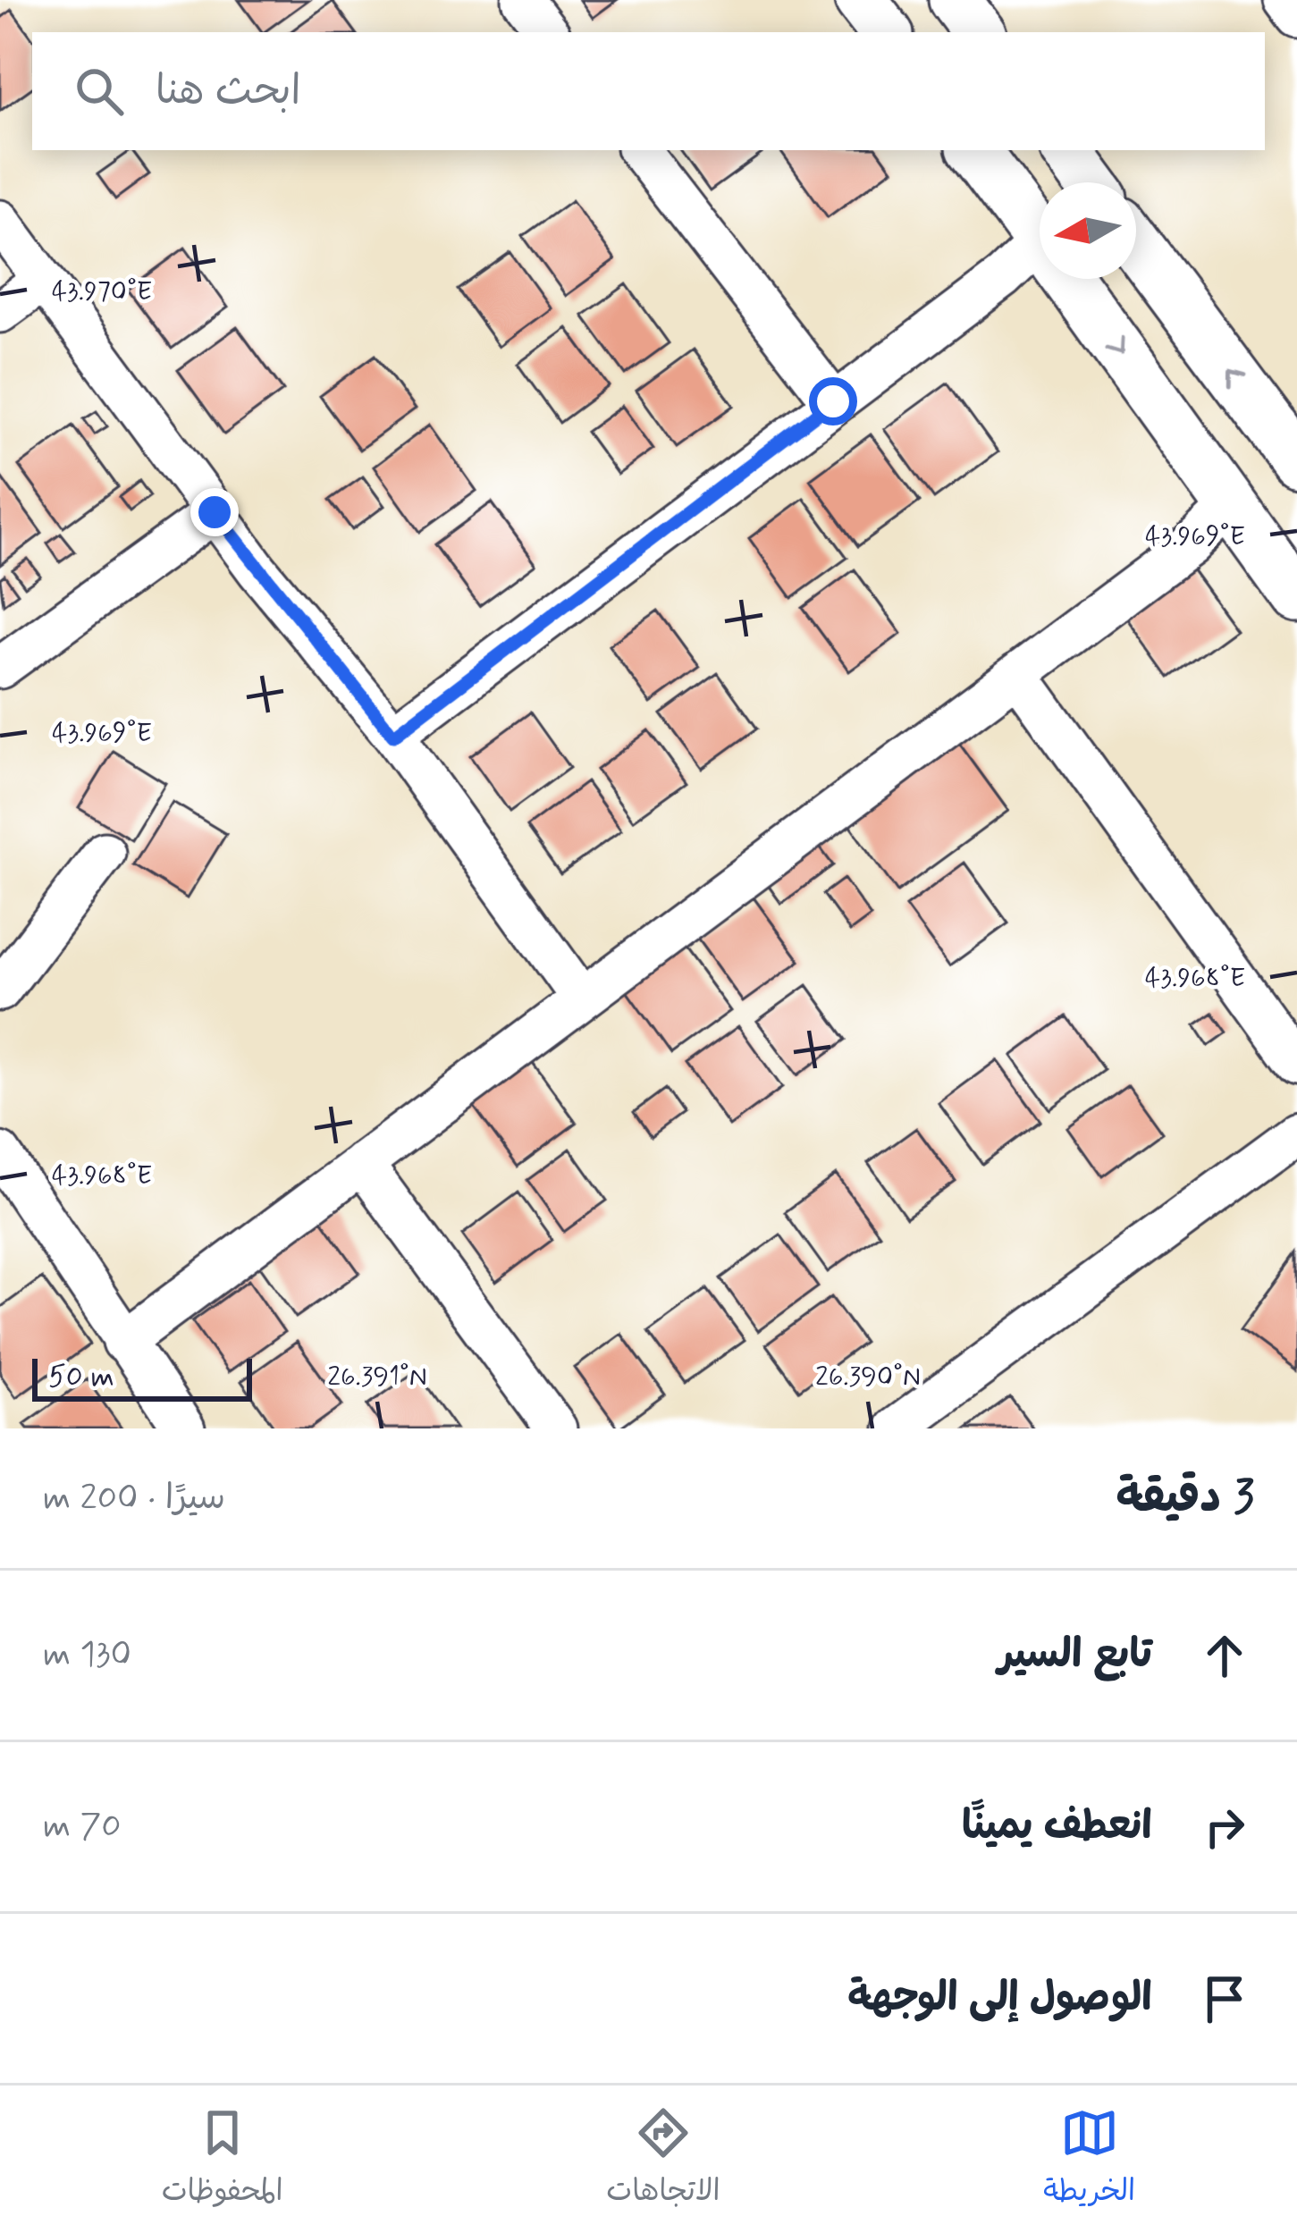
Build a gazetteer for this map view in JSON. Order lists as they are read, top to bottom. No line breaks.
{"scale_bar":"50 m","north":"left","page":{"search":"ابحث هنا","scale":"50 m","heading":["3 دقيقة","سيرًا · 200 m"],"list":[["تابع السير","130 m"],["انعطف يمينًا","70 m"],"الوصول إلى الوجهة"],"nav":["الخريطة","الاتجاهات","المحفوظات"]},"coordinates":["43.970°E","43.969°E","43.968°E","26.391°N","26.390°N"]}
